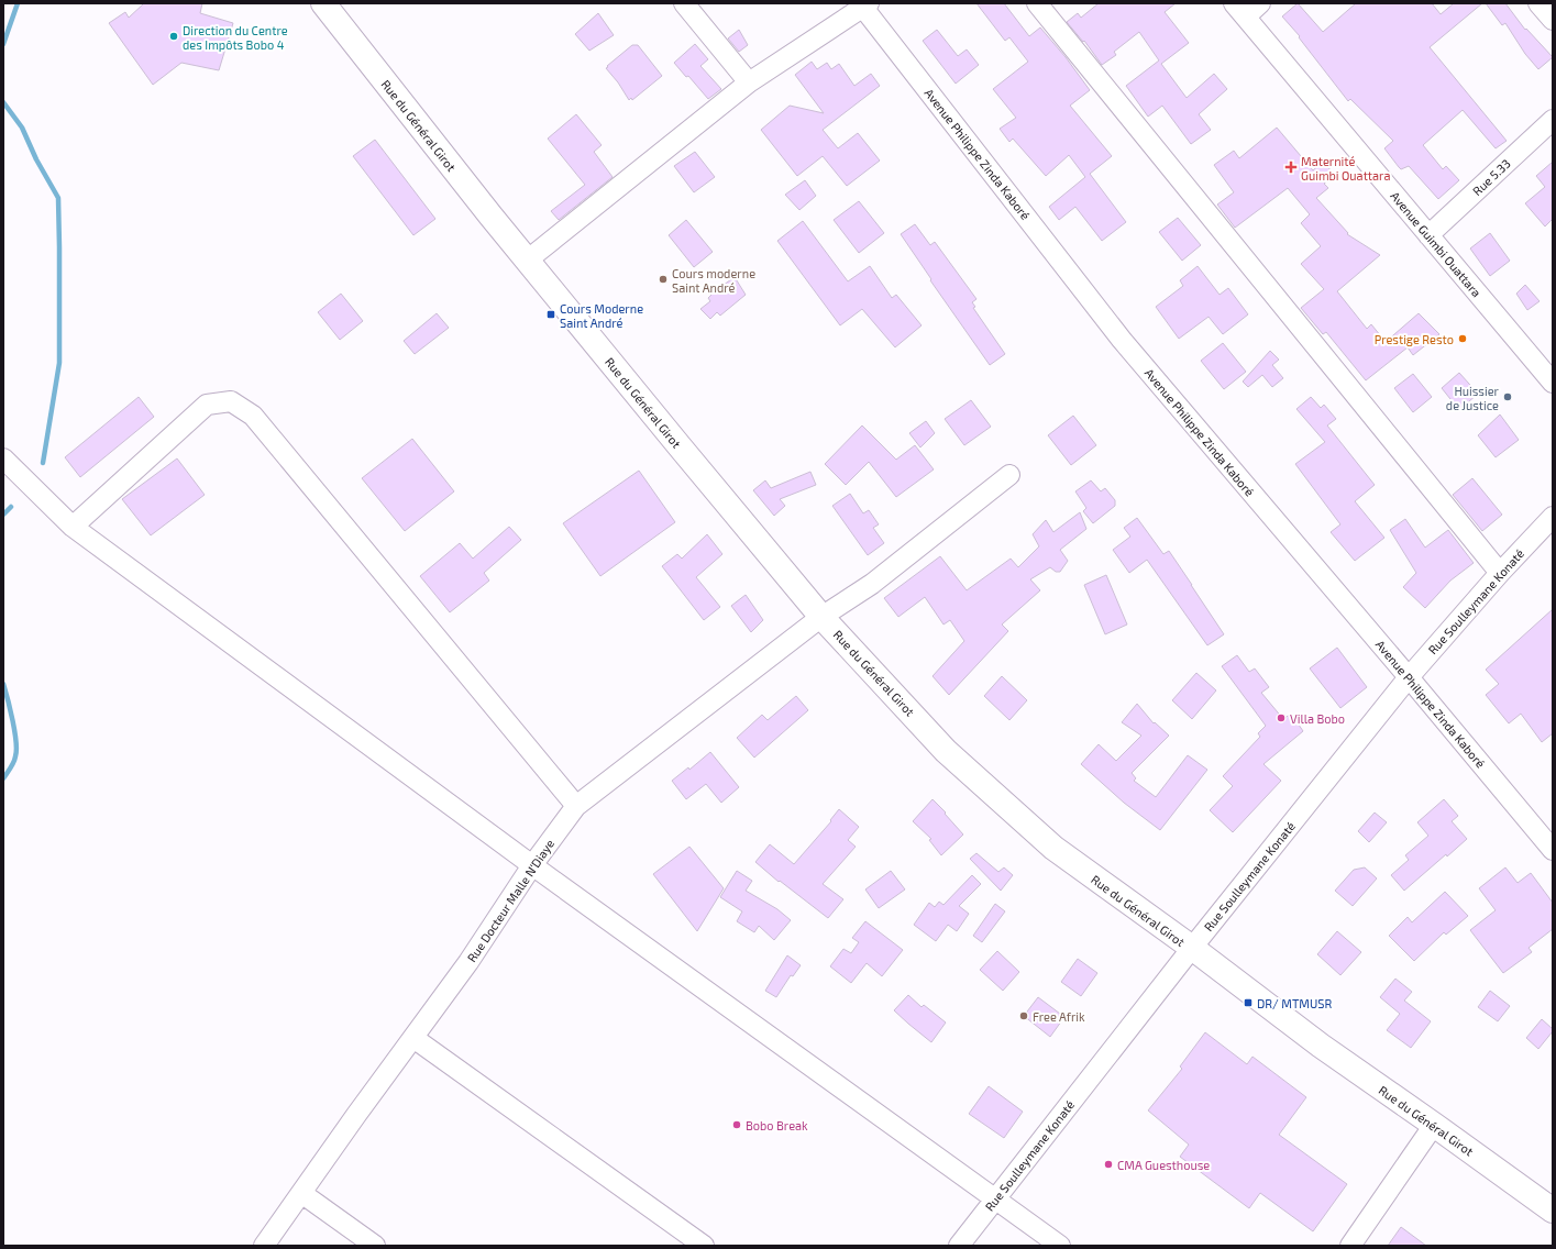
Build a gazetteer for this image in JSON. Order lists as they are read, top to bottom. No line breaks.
{"streets":{"highway":["Rue du Général Girot"],"street":["Avenue Philippe Zinda Kaboré","Rue 5.33","Avenue Guimbi Ouattara","Rue Soulleymane Konaté","Rue Docteur Malle N'Diaye"]},"crossings":[["Rue du Général Girot","Rue Soulleymane Konaté"],["Rue du Général Girot","Rue Docteur Malle N'Diaye"],["Avenue Philippe Zinda Kaboré","Rue Soulleymane Konaté"],["Rue 5.33","Avenue Guimbi Ouattara"]],"places":{"other":["Direction du Centre des Impôts Bobo 4","Cours moderne Saint André","Prestige Resto","Huissier de Justice","Villa Bobo","Free Afrik","Bobo Break","CMA Guesthouse"],"health":["Maternité Guimbi Ouattara"],"transit":["Cours Moderne Saint André","DR/ MTMUSR"]}}
